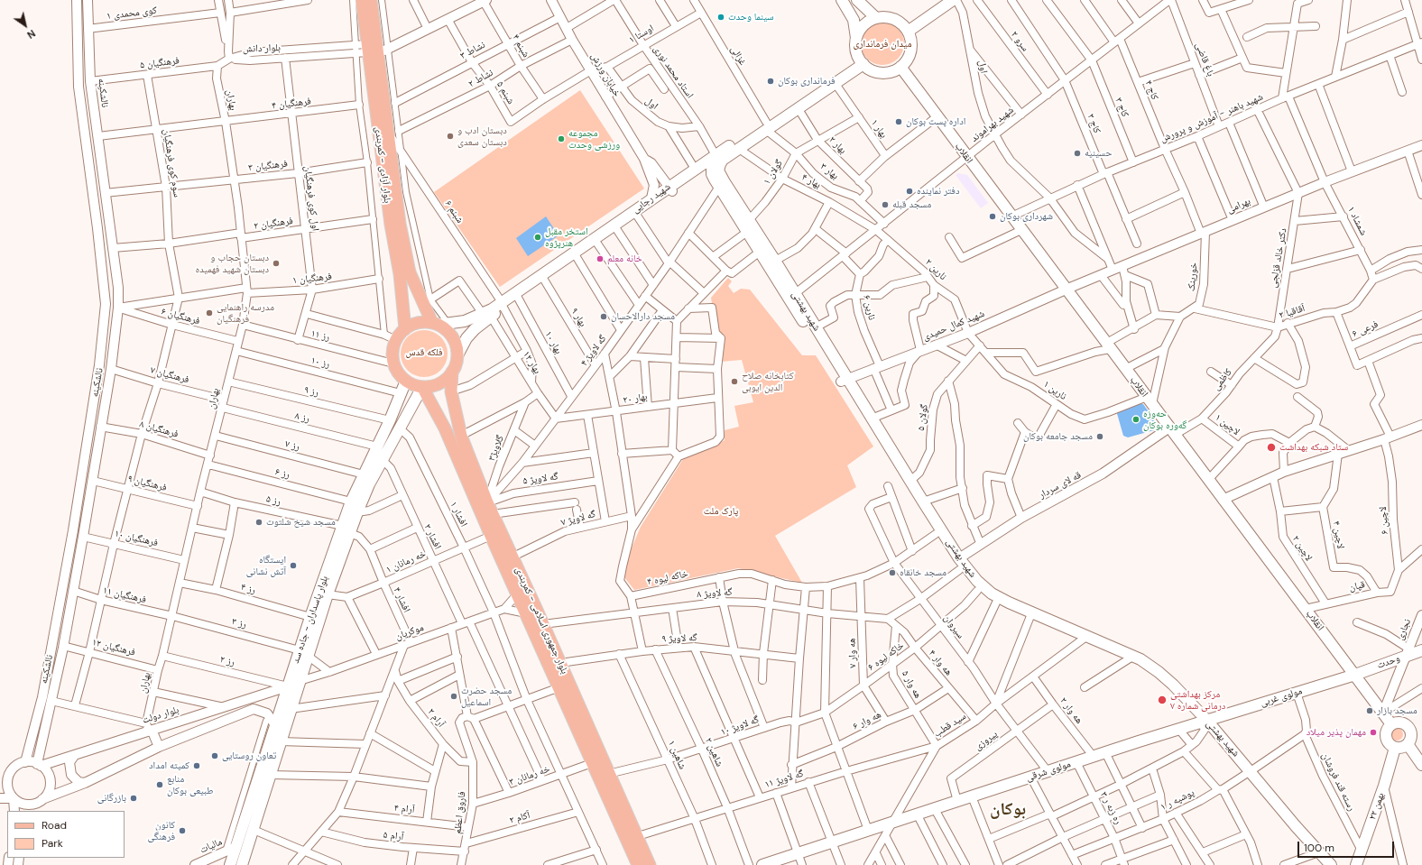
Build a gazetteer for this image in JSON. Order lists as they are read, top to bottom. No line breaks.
{"streets":{"main road":["انقلاب","بلوار آزادی - کمربندی","شهید رجایی","شهید بهشتی","بلوار پاسداران - جاده سد","بلوار جمهوری اسلامی - کمربندی","وحدت","مولوی غربی","مولوی شرقی","۲۲ بهمن"],"street":["کوی محمدی ۱","اوستا ۱","سرو ۲","شبنم ۴","بلوار دانش","نشاط ۳","غزالی","باغ قاضی","فرهنگیان ۵","اول","استاد محمد نوری","خیابان ورزش","نشاط ۲","کاج ۴","نالشکینه","شبنم ۵","بهاران","فرهنگیان ۴","کاج ۳","شهید باهنر - آموزش و پرورش","کاج ۲","شهید بهراموند","بهار ۱","بهار ۲","سوم کوی فرهنگیان","فرهنگیان ۳","بهار ۳","گولان ۱","بهار ۴","اول کوی فرهنگیان","بهرامی","شبنم ۶","شمشاد ۱","فرهنگیان ۲","دکتر خالد قزلجی","نارین ۲","خورینک","فرهنگیان ۱","نارین ۶","آقاقیا ۲","فرهنگیان ۶","بهار ۹","شهید کمال حمیدی","فرعی ۶","رز ۱۱","بهار ۱۰","گه لاویژ ۴","رز ۱۰","بهار ۱۲","فرهنگیان ۷","کاظمی","نارین ۱","رز ۹","بهار ۲۰","رز ۸","گولان ۵","لاچین ۱","فرهنگیان ۸","رز ۷","گلاویژ۳","رز ۶","گه لاویژ ۵","فرهنگیان ۹","قه لای سردار","رز ۵","افشار ۱","گه لاویژ ۷","لاچین ۶","لاچین ۴","افشار ۲","فرهنگیان ۱۰","لاچین ۲","خه رمانان ۱","خاکه لیوه ۴","قپان","رز ۴","گه لاویژ ۸","فرهنگیان ۱۱","افشار ۴","رز ۳","سیروان","نجاری","موکریان","گه لاویژ ۹","فرهنگیان ۱۲","هه وار ۷","خاکه لیوه ۶","رز ۲","هه وار ۴","هه وار ۵","هه وار ۲","بلوار دولت","آرام ۲","هه وار ۶","سید قطب","گه لاویژ ۱۰","پیروزی","شاهین ۲","شاهین ۱","خه رمانان ۳","گه لاویژ ۱۱","رسته قند فروشان","۱ پوشپه ر","ره زبه ر ۳","آرام ۴","فاروق اعظم","آکام ۲","آرام ۵","مالیات"]},"crossings":[["کوی محمدی ۱","نالشکینه"],["اوستا ۱","شبنم ۴"],["اوستا ۱","غزالی"],["اوستا ۱","اول"],["اوستا ۱","استاد محمد نوری"],["اوستا ۱","خیابان ورزش"],["اوستا ۱","شبنم ۵"],["سرو ۲","شهید بهراموند"],["شبنم ۴","نشاط ۳"],["شبنم ۴","نشاط ۲"],["بلوار دانش","فرهنگیان ۵"],["بلوار دانش","بلوار آزادی - کمربندی"],["بلوار دانش","اول کوی فرهنگیان"],["نشاط ۳","خیابان ورزش"],["نشاط ۳","شبنم ۵"],["غزالی","بهار ۳"],["غزالی","شهید رجایی"],["باغ قاضی","شهید باهنر - آموزش و پرورش"],["باغ قاضی","شهید بهراموند"],["فرهنگیان ۵","نالشکینه"],["فرهنگیان ۵","بهاران"],["فرهنگیان ۵","سوم کوی فرهنگیان"],["اول","استاد محمد نوری"],["اول","شهید باهنر - آموزش و پرورش"],["اول","شهید بهراموند"],["استاد محمد نوری","شهید رجایی"],["استاد محمد نوری","شهید بهشتی"],["خیابان ورزش","نشاط ۲"],["خیابان ورزش","شهید رجایی"],["نشاط ۲","شبنم ۵"],["نشاط ۲","بلوار آزادی - کمربندی"],["نشاط ۲","شبنم ۶"],["کاج ۴","شهید باهنر - آموزش و پرورش"],["کاج ۴","شهید بهراموند"],["کاج ۴","بهرامی"],["کاج ۴","خورینک"],["نالشکینه","فرهنگیان ۴"],["نالشکینه","فرهنگیان ۳"],["نالشکینه","فرهنگیان ۲"],["نالشکینه","فرهنگیان ۱"],["نالشکینه","فرهنگیان ۶"],["نالشکینه","فرهنگیان ۷"],["نالشکینه","فرهنگیان ۸"],["نالشکینه","فرهنگیان ۹"],["نالشکینه","فرهنگیان ۱۰"],["نالشکینه","فرهنگیان ۱۱"],["نالشکینه","فرهنگیان ۱۲"],["نالشکینه","بلوار دولت"],["بهاران","فرهنگیان ۴"],["بهاران","فرهنگیان ۳"],["بهاران","فرهنگیان ۲"],["بهاران","فرهنگیان ۱"],["بهاران","فرهنگیان ۶"],["بهاران","رز ۱۱"],["بهاران","رز ۱۰"],["بهاران","فرهنگیان ۷"],["بهاران","رز ۹"],["بهاران","رز ۸"],["بهاران","فرهنگیان ۸"],["بهاران","رز ۷"],["بهاران","رز ۶"],["بهاران","فرهنگیان ۹"],["بهاران","رز ۵"],["بهاران","فرهنگیان ۱۰"],["بهاران","رز ۴"],["بهاران","فرهنگیان ۱۱"],["بهاران","رز ۳"],["بهاران","فرهنگیان ۱۲"],["بهاران","رز ۲"],["بهاران","بلوار دولت"],["فرهنگیان ۴","سوم کوی فرهنگیان"],["فرهنگیان ۴","اول کوی فرهنگیان"],["کاج ۳","شهید باهنر - آموزش و پرورش"],["کاج ۳","شهید بهراموند"],["شهید باهنر - آموزش و پرورش","کاج ۲"],["شهید باهنر - آموزش و پرورش","انقلاب"],["شهید باهنر - آموزش و پرورش","شمشاد ۱"],["کاج ۲","شهید بهراموند"],["شهید بهراموند","انقلاب"],["شهید بهراموند","بهار ۳"],["شهید بهراموند","بهار ۴"],["شهید بهراموند","نارین ۲"],["شهید بهراموند","شهید بهشتی"],["بهار ۱","گولان ۱"],["بهار ۱","شهید رجایی"],["بهار ۲","بهار ۳"],["بهار ۲","گولان ۱"],["بهار ۲","شهید رجایی"],["انقلاب","شهید رجایی"],["انقلاب","بهرامی"],["انقلاب","شهید کمال حمیدی"],["انقلاب","کاظمی"],["انقلاب","نارین ۱"],["انقلاب","قه لای سردار"],["انقلاب","قپان"],["انقلاب","نجاری"],["انقلاب","وحدت"],["انقلاب","مولوی غربی"],["انقلاب","۲۲ بهمن"],["سوم کوی فرهنگیان","فرهنگیان ۳"],["سوم کوی فرهنگیان","فرهنگیان ۲"],["سوم کوی فرهنگیان","فرهنگیان ۱"],["بلوار آزادی - کمربندی","شهید رجایی"],["بلوار آزادی - کمربندی","شبنم ۶"],["بلوار آزادی - کمربندی","رز ۱۱"],["بلوار آزادی - کمربندی","بلوار پاسداران - جاده سد"],["بلوار آزادی - کمربندی","بلوار جمهوری اسلامی - کمربندی"],["فرهنگیان ۳","اول کوی فرهنگیان"],["بهار ۳","گولان ۱"],["بهار ۳","شهید رجایی"],["گولان ۱","بهار ۴"],["گولان ۱","شهید بهشتی"],["بهار ۴","شهید رجایی"],["بهار ۴","نارین ۲"],["اول کوی فرهنگیان","فرهنگیان ۲"],["اول کوی فرهنگیان","فرهنگیان ۱"],["اول کوی فرهنگیان","رز ۱۱"],["شهید رجایی","شبنم ۶"],["شهید رجایی","شهید بهشتی"],["شهید رجایی","بهار ۹"],["شهید رجایی","رز ۱۱"],["شهید رجایی","بهار ۱۰"],["شهید رجایی","گه لاویژ ۴"],["شهید رجایی","بهار ۱۲"],["شهید رجایی","بلوار پاسداران - جاده سد"],["شهید رجایی","بلوار جمهوری اسلامی - کمربندی"],["بهرامی","شمشاد ۱"],["بهرامی","دکتر خالد قزلجی"],["بهرامی","خورینک"],["بهرامی","شهید کمال حمیدی"],["شبنم ۶","بهار ۱۲"],["دکتر خالد قزلجی","آقاقیا ۲"],["دکتر خالد قزلجی","کاظمی"],["نارین ۲","شهید کمال حمیدی"],["نارین ۲","نارین ۱"],["خورینک","آقاقیا ۲"],["فرهنگیان ۱","فرهنگیان ۶"],["نارین ۶","شهید کمال حمیدی"],["شهید بهشتی","شهید کمال حمیدی"],["شهید بهشتی","گه لاویژ ۴"],["شهید بهشتی","گولان ۵"],["شهید بهشتی","قه لای سردار"],["شهید بهشتی","خاکه لیوه ۴"],["شهید بهشتی","خاکه لیوه ۶"],["شهید بهشتی","مولوی غربی"],["شهید بهشتی","سید قطب"],["شهید بهشتی","مولوی شرقی"],["شهید بهشتی","۱ پوشپه ر"],["آقاقیا ۲","فرعی ۶"],["آقاقیا ۲","کاظمی"],["بهار ۹","گه لاویژ ۴"],["شهید کمال حمیدی","نارین ۱"],["رز ۱۱","بلوار پاسداران - جاده سد"],["رز ۱۱","بلوار جمهوری اسلامی - کمربندی"],["بهار ۱۰","گه لاویژ ۴"],["گه لاویژ ۴","بهار ۱۲"],["گه لاویژ ۴","بهار ۲۰"],["گه لاویژ ۴","گلاویژ۳"],["گه لاویژ ۴","گه لاویژ ۵"],["گه لاویژ ۴","بلوار جمهوری اسلامی - کمربندی"],["رز ۱۰","بلوار پاسداران - جاده سد"],["بهار ۱۲","بهار ۲۰"],["کاظمی","لاچین ۱"],["کاظمی","قه لای سردار"],["نارین ۱","گولان ۵"],["رز ۹","بلوار پاسداران - جاده سد"],["رز ۸","بلوار پاسداران - جاده سد"],["رز ۷","بلوار پاسداران - جاده سد"],["گلاویژ۳","گه لاویژ ۵"],["گلاویژ۳","بلوار جمهوری اسلامی - کمربندی"],["رز ۶","بلوار پاسداران - جاده سد"],["گه لاویژ ۵","بلوار جمهوری اسلامی - کمربندی"],["رز ۵","افشار ۴"],["رز ۵","بلوار پاسداران - جاده سد"],["افشار ۱","خه رمانان ۱"],["افشار ۱","بلوار پاسداران - جاده سد"],["افشار ۱","موکریان"],["افشار ۱","خه رمانان ۳"],["افشار ۱","آکام ۲"],["گه لاویژ ۷","بلوار جمهوری اسلامی - کمربندی"],["لاچین ۶","قپان"],["لاچین ۴","قپان"],["افشار ۲","خه رمانان ۱"],["افشار ۲","بلوار پاسداران - جاده سد"],["افشار ۲","موکریان"],["افشار ۲","خه رمانان ۳"],["لاچین ۲","قپان"],["خه رمانان ۱","افشار ۴"],["خه رمانان ۱","بلوار پاسداران - جاده سد"],["خه رمانان ۱","بلوار جمهوری اسلامی - کمربندی"],["خاکه لیوه ۴","سیروان"],["خاکه لیوه ۴","هه وار ۷"],["رز ۴","بلوار پاسداران - جاده سد"],["گه لاویژ ۸","بلوار جمهوری اسلامی - کمربندی"],["گه لاویژ ۸","هه وار ۷"],["گه لاویژ ۸","هه وار ۴"],["فرهنگیان ۱۱","رز ۳"],["افشار ۴","بلوار پاسداران - جاده سد"],["افشار ۴","موکریان"],["بلوار پاسداران - جاده سد","بلوار جمهوری اسلامی - کمربندی"],["بلوار پاسداران - جاده سد","رز ۳"],["بلوار پاسداران - جاده سد","موکریان"],["بلوار پاسداران - جاده سد","رز ۲"],["بلوار پاسداران - جاده سد","بلوار دولت"],["بلوار پاسداران - جاده سد","مالیات"],["بلوار جمهوری اسلامی - کمربندی","گه لاویژ ۹"],["بلوار جمهوری اسلامی - کمربندی","گه لاویژ ۱۰"],["بلوار جمهوری اسلامی - کمربندی","خه رمانان ۳"],["بلوار جمهوری اسلامی - کمربندی","گه لاویژ ۱۱"],["سیروان","خاکه لیوه ۶"],["سیروان","سید قطب"],["سیروان","پیروزی"],["سیروان","مولوی شرقی"],["نجاری","وحدت"],["گه لاویژ ۹","شاهین ۲"],["گه لاویژ ۹","شاهین ۱"],["هه وار ۷","خاکه لیوه ۶"],["هه وار ۷","هه وار ۶"],["خاکه لیوه ۶","هه وار ۴"],["خاکه لیوه ۶","هه وار ۵"],["خاکه لیوه ۶","گه لاویژ ۱۰"],["رز ۲","بلوار دولت"],["وحدت","مولوی غربی"],["هه وار ۴","هه وار ۵"],["هه وار ۴","هه وار ۶"],["هه وار ۴","سید قطب"],["هه وار ۵","هه وار ۶"],["هه وار ۵","سید قطب"],["هه وار ۵","گه لاویژ ۱۱"],["مولوی غربی","مولوی شرقی"],["مولوی غربی","رسته قند فروشان"],["هه وار ۲","سید قطب"],["هه وار ۲","پیروزی"],["هه وار ۲","مولوی شرقی"],["آرام ۲","فاروق اعظم"],["سید قطب","مولوی شرقی"],["سید قطب","گه لاویژ ۱۱"],["گه لاویژ ۱۰","شاهین ۲"],["گه لاویژ ۱۰","شاهین ۱"],["پیروزی","مولوی شرقی"],["شاهین ۲","گه لاویژ ۱۱"],["شاهین ۱","گه لاویژ ۱۱"],["مولوی شرقی","ره زبه ر ۳"],["خه رمانان ۳","فاروق اعظم"],["رسته قند فروشان","۱ پوشپه ر"],["رسته قند فروشان","۲۲ بهمن"],["۱ پوشپه ر","ره زبه ر ۳"],["آرام ۴","فاروق اعظم"],["فاروق اعظم","آکام ۲"],["فاروق اعظم","آرام ۵"]],"districts":["بوکان"],"parks":["میدان فرمانداری","فلکه قدس","پارک ملت"],"places":["سینما وحدت","فرمانداری بوکان","اداره پست بوکان","دبستان ادب و دبستان سعدی","مجموعه ورزشی وحدت","حسینیه","دفتر نماینده","مسجد قبله","شهرداری بوکان","استخر مقبل هنرپژوه","خانه معلم","دبستان حجاب و دبستان شهید فهمیده","مدرسه راهنمایی فرهنگیان","مسجد دارالاحسان","کتابخانه صلاح الدین ایوبی","حه‌وزه گه‌وره بوکان","مسجد جامعه بوکان","ستاد شبکه بهداشت","مسجد شیخ شلتوت","ایستگاه آتش نشانی","مسجد خانقاه","مسجد حضرت اسماعیل","مرکز بهداشتی درمانی شماره ۷","مسجد بازار","مهمان پذیر میلاد","تعاون روستایی","کمیته امداد","منابع طبیعی بوکان","بازرگانی","کانون فرهنگی"],"legend":["Road","Park"],"scale_bar":"100 m","north":"bottom right"}
